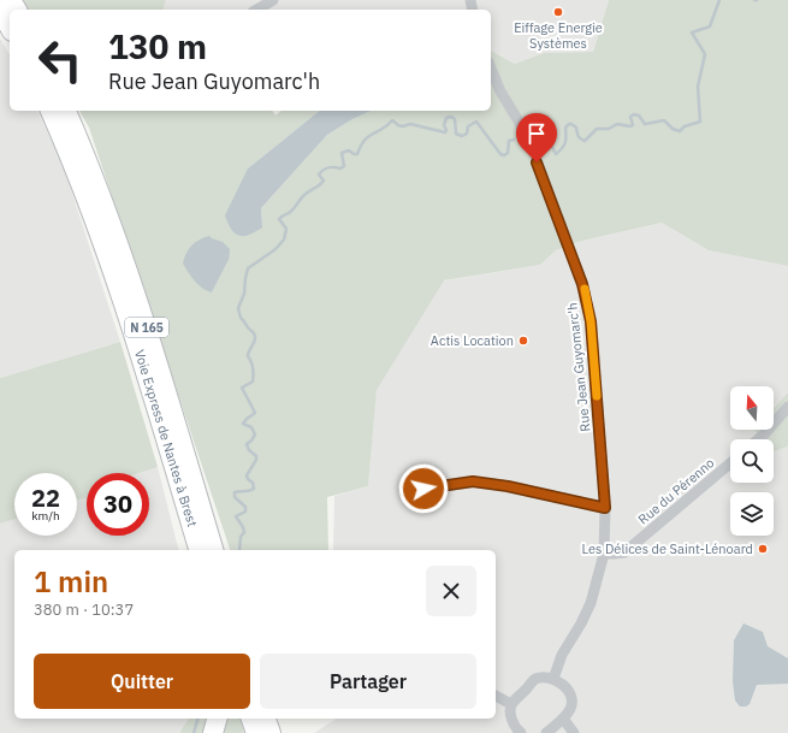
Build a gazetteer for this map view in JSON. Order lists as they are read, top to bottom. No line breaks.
{"streets":{"highway":["N 165","Voie Express de Nantes à Brest"],"street":["Rue Jean Guyomarc'h","Rue du Pérenno"]},"crossings":[["Rue Jean Guyomarc'h","Rue du Pérenno"]],"places":["Eiffage Energie Systèmes","Actis Location","Les Délices de Saint-Lénoard"],"north":"top","page":{"turn":["130 m","Rue Jean Guyomarc'h"],"speed":"22 km/h","limit":"30","heading":["1 min","380 m · 10:37"],"buttons":["Quitter","Partager"]}}
